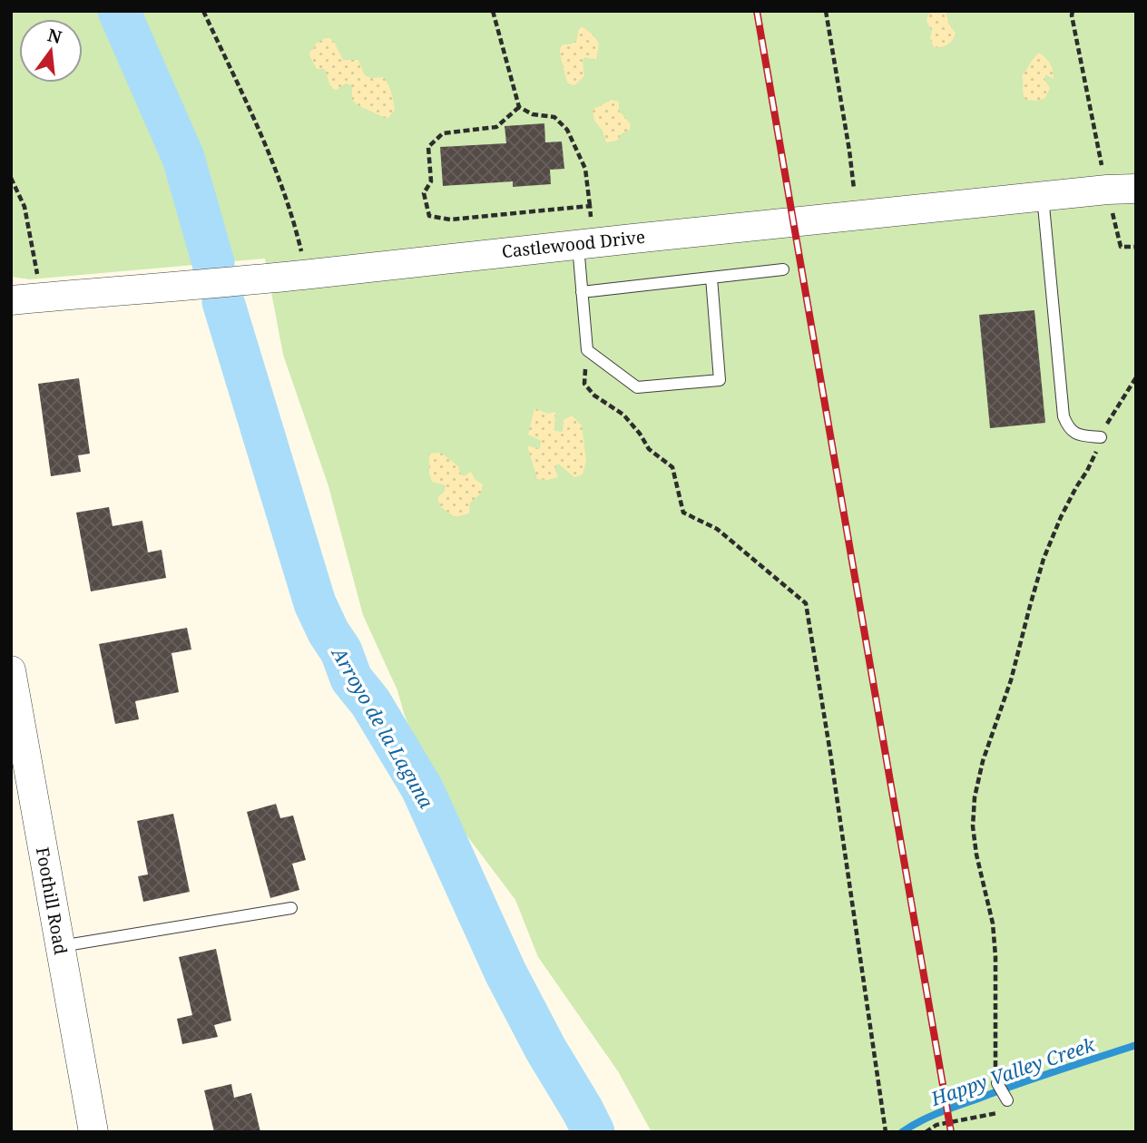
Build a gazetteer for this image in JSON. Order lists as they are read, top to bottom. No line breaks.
{"streets":{"street":["Castlewood Drive","Foothill Road"]},"water":["Arroyo de la Laguna","Happy Valley Creek"],"north":"top"}
